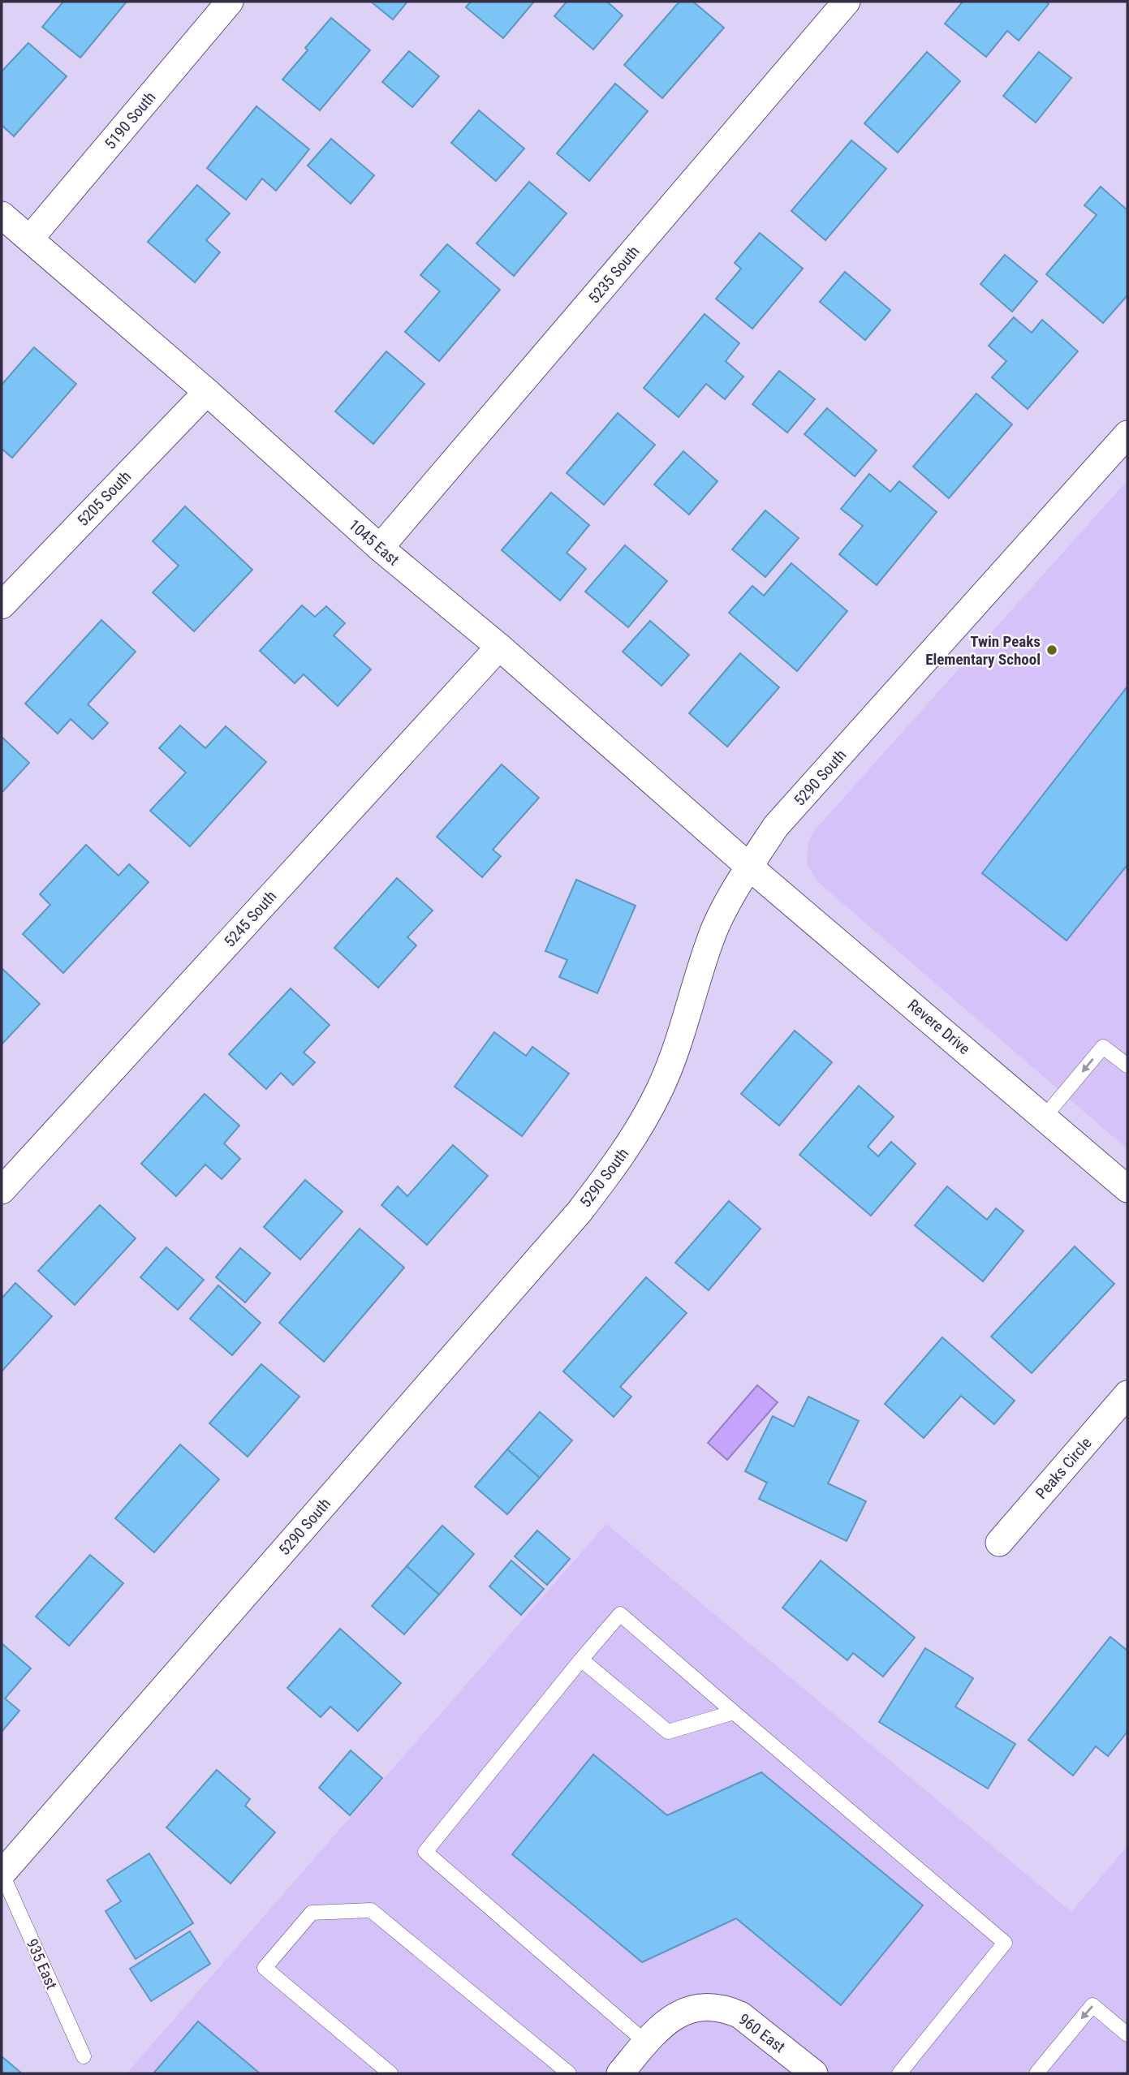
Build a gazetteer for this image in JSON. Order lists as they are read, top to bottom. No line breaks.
{"streets":{"street":["5190 South","5235 South","5205 South","1045 East","5290 South","5245 South","Revere Drive","Peaks Circle","960 East"],"lane":["935 East"]},"crossings":[["5190 South","1045 East"],["5235 South","1045 East"],["5205 South","1045 East"],["1045 East","5290 South"],["1045 East","5245 South"],["1045 East","Revere Drive"],["5290 South","Revere Drive"],["5290 South","935 East"]],"places":["Twin Peaks Elementary School"]}
